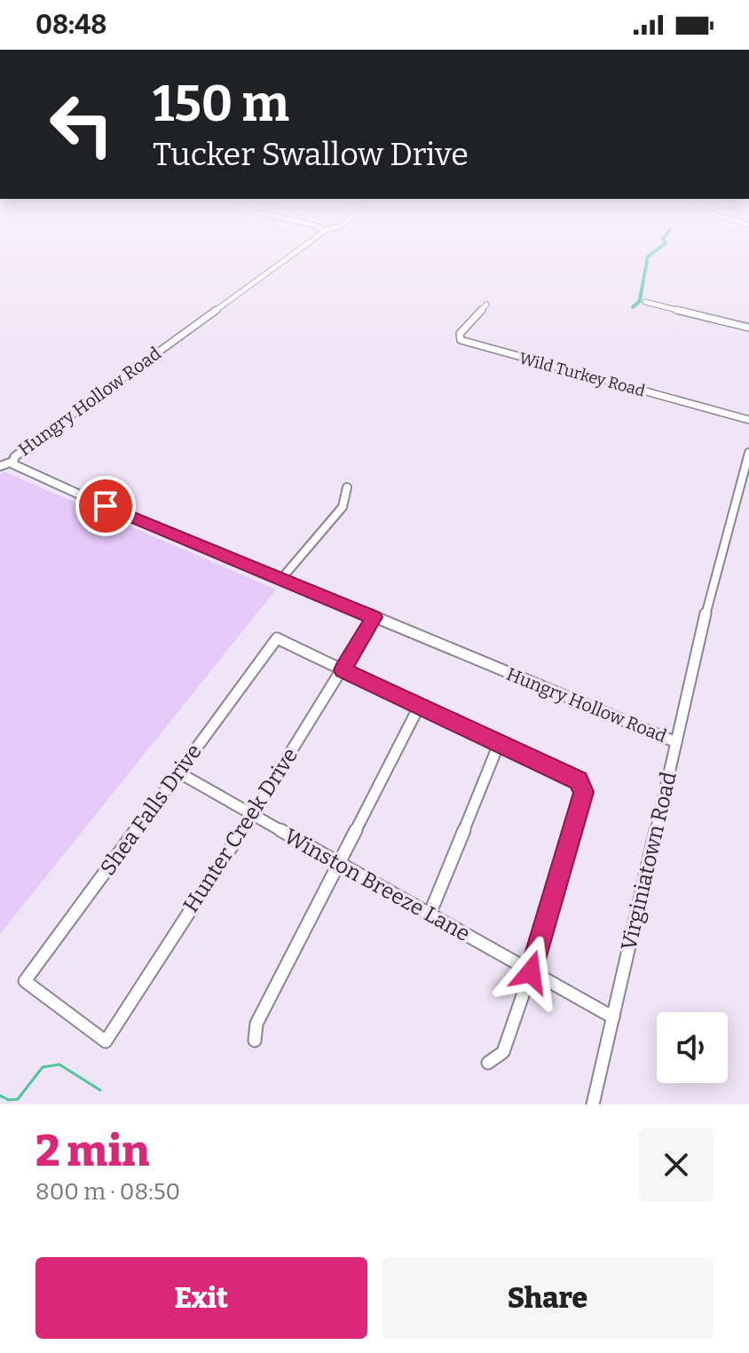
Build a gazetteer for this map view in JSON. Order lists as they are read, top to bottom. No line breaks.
{"streets":{"street":["Wild Turkey Road","Hungry Hollow Road","Shea Falls Drive","Hunter Creek Drive","Virginiatown Road","Winston Breeze Lane"]},"crossings":[["Hungry Hollow Road","Hunter Creek Drive"],["Hungry Hollow Road","Virginiatown Road"],["Shea Falls Drive","Hunter Creek Drive"],["Shea Falls Drive","Winston Breeze Lane"],["Hunter Creek Drive","Winston Breeze Lane"],["Virginiatown Road","Winston Breeze Lane"]],"page":{"status":"08:48","turn":["150 m","Tucker Swallow Drive"],"heading":["2 min","800 m · 08:50"],"buttons":["Exit","Share"]}}
